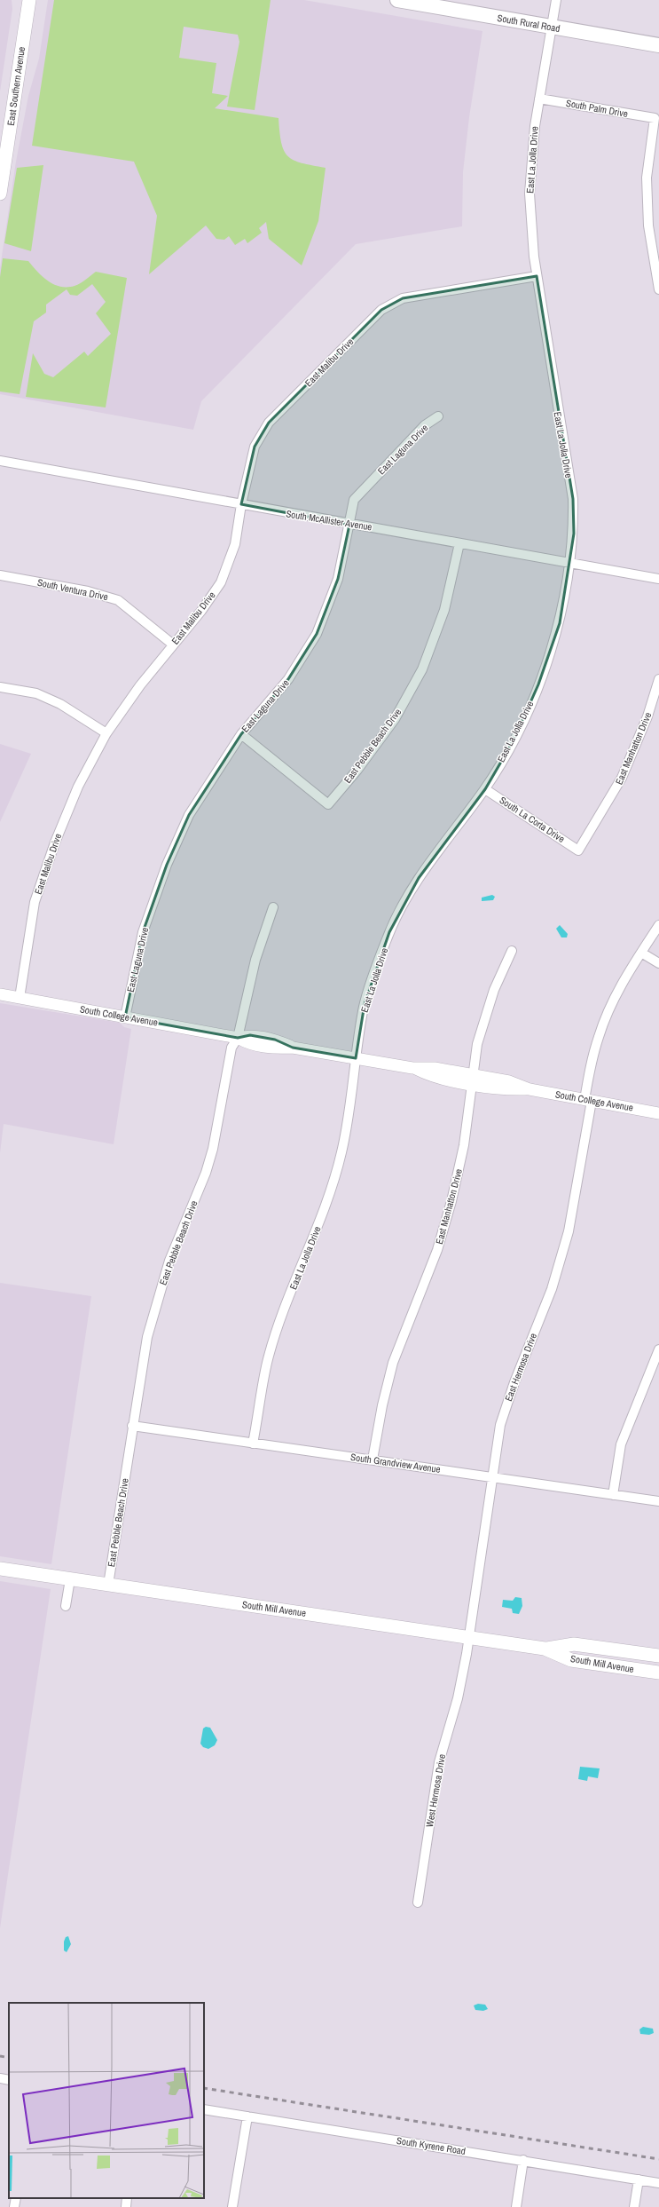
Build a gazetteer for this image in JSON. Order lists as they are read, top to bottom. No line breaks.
{"streets":{"main road":["South Rural Road","East Southern Avenue","South Mill Avenue"],"street":["South Palm Drive","East La Jolla Drive","East Malibu Drive","East Laguna Drive","South McAllister Avenue","South Ventura Drive","East Pebble Beach Drive","East Manhatton Drive","South La Corta Drive","South College Avenue","East Hermosa Drive","South Grandview Avenue","West Hermosa Drive","South Kyrene Road"]},"crossings":[["South Rural Road","East La Jolla Drive"],["South Palm Drive","East La Jolla Drive"],["East La Jolla Drive","East Malibu Drive"],["East La Jolla Drive","South McAllister Avenue"],["East La Jolla Drive","South La Corta Drive"],["East La Jolla Drive","South College Avenue"],["East La Jolla Drive","South Grandview Avenue"],["East Malibu Drive","South McAllister Avenue"],["East Malibu Drive","South Ventura Drive"],["East Malibu Drive","South College Avenue"],["East Laguna Drive","South McAllister Avenue"],["East Laguna Drive","East Pebble Beach Drive"],["East Laguna Drive","South College Avenue"],["South McAllister Avenue","East Pebble Beach Drive"],["East Pebble Beach Drive","South College Avenue"],["East Pebble Beach Drive","South Grandview Avenue"],["East Pebble Beach Drive","South Mill Avenue"],["East Manhatton Drive","South La Corta Drive"],["East Manhatton Drive","South College Avenue"],["East Manhatton Drive","South Grandview Avenue"],["South College Avenue","East Hermosa Drive"],["East Hermosa Drive","South Grandview Avenue"],["East Hermosa Drive","South Mill Avenue"],["East Hermosa Drive","West Hermosa Drive"],["South Mill Avenue","West Hermosa Drive"]]}
